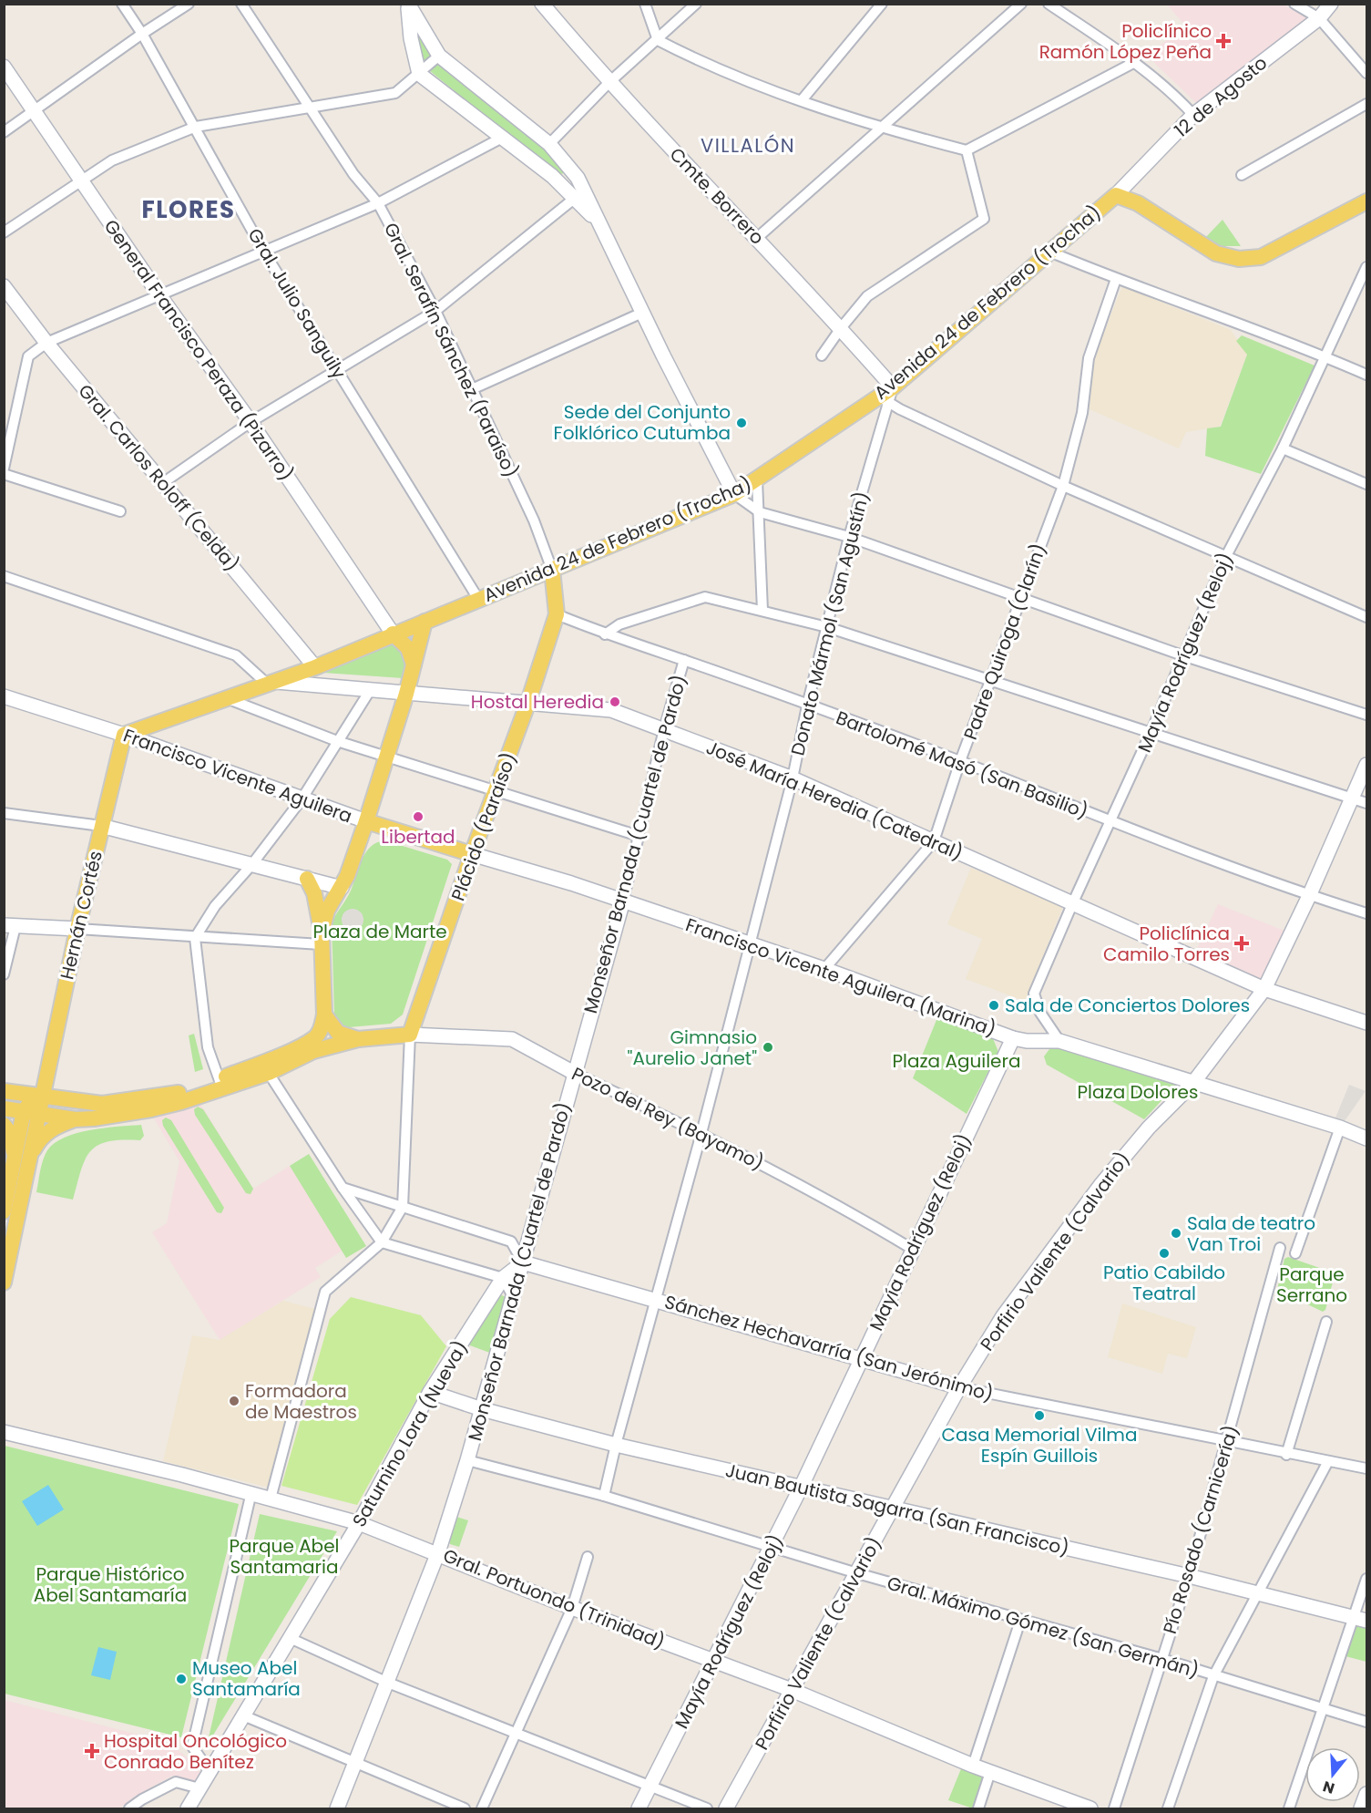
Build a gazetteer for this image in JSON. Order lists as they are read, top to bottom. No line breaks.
{"streets":{"main road":["Avenida 24 de Febrero (Trocha)","Francisco Vicente Aguilera","Plácido (Paraíso)","Hernán Cortés"],"street":["12 de Agosto","Cmte. Borrero","Gral. Julio Sanguily","General Francisco Peraza (Pizarro)","Gral. Serafín Sánchez (Paraíso)","Gral. Carlos Roloff (Celda)","Donato Mármol (San Agustín)","Padre Quiroga (Clarín)","Mayía Rodríguez (Reloj)","Bartolomé Masó (San Basilio)","José María Heredia (Catedral)","Monseñor Barnada (Cuartel de Pardo)","Francisco Vicente Aguilera (Marina)","Pozo del Rey (Bayamo)","Porfirio Valiente (Calvario)","Sánchez Hechavarría (San Jerónimo)","Saturnino Lora (Nueva)","Juan Bautista Sagarra (San Francisco)","Pío Rosado (Carnicería)","Gral. Portuondo (Trinidad)","Gral. Máximo Gómez (San Germán)"]},"crossings":[["12 de Agosto","Avenida 24 de Febrero (Trocha)"],["Cmte. Borrero","Avenida 24 de Febrero (Trocha)"],["Avenida 24 de Febrero (Trocha)","Gral. Julio Sanguily"],["Avenida 24 de Febrero (Trocha)","General Francisco Peraza (Pizarro)"],["Avenida 24 de Febrero (Trocha)","Gral. Serafín Sánchez (Paraíso)"],["Avenida 24 de Febrero (Trocha)","Gral. Carlos Roloff (Celda)"],["Avenida 24 de Febrero (Trocha)","Donato Mármol (San Agustín)"],["Avenida 24 de Febrero (Trocha)","Francisco Vicente Aguilera"],["Avenida 24 de Febrero (Trocha)","José María Heredia (Catedral)"],["Avenida 24 de Febrero (Trocha)","Plácido (Paraíso)"],["Avenida 24 de Febrero (Trocha)","Hernán Cortés"],["Gral. Serafín Sánchez (Paraíso)","Plácido (Paraíso)"],["Donato Mármol (San Agustín)","Bartolomé Masó (San Basilio)"],["Donato Mármol (San Agustín)","José María Heredia (Catedral)"],["Donato Mármol (San Agustín)","Francisco Vicente Aguilera (Marina)"],["Donato Mármol (San Agustín)","Pozo del Rey (Bayamo)"],["Donato Mármol (San Agustín)","Sánchez Hechavarría (San Jerónimo)"],["Donato Mármol (San Agustín)","Juan Bautista Sagarra (San Francisco)"],["Donato Mármol (San Agustín)","Gral. Máximo Gómez (San Germán)"],["Padre Quiroga (Clarín)","Bartolomé Masó (San Basilio)"],["Padre Quiroga (Clarín)","José María Heredia (Catedral)"],["Padre Quiroga (Clarín)","Francisco Vicente Aguilera (Marina)"],["Mayía Rodríguez (Reloj)","Bartolomé Masó (San Basilio)"],["Mayía Rodríguez (Reloj)","José María Heredia (Catedral)"],["Mayía Rodríguez (Reloj)","Francisco Vicente Aguilera (Marina)"],["Mayía Rodríguez (Reloj)","Pozo del Rey (Bayamo)"],["Mayía Rodríguez (Reloj)","Sánchez Hechavarría (San Jerónimo)"],["Mayía Rodríguez (Reloj)","Juan Bautista Sagarra (San Francisco)"],["Mayía Rodríguez (Reloj)","Gral. Portuondo (Trinidad)"],["Mayía Rodríguez (Reloj)","Gral. Máximo Gómez (San Germán)"],["Bartolomé Masó (San Basilio)","Plácido (Paraíso)"],["Bartolomé Masó (San Basilio)","Monseñor Barnada (Cuartel de Pardo)"],["Bartolomé Masó (San Basilio)","Porfirio Valiente (Calvario)"],["Francisco Vicente Aguilera","Plácido (Paraíso)"],["Francisco Vicente Aguilera","Hernán Cortés"],["Francisco Vicente Aguilera","Francisco Vicente Aguilera (Marina)"],["José María Heredia (Catedral)","Plácido (Paraíso)"],["José María Heredia (Catedral)","Monseñor Barnada (Cuartel de Pardo)"],["José María Heredia (Catedral)","Porfirio Valiente (Calvario)"],["Plácido (Paraíso)","Francisco Vicente Aguilera (Marina)"],["Plácido (Paraíso)","Pozo del Rey (Bayamo)"],["Plácido (Paraíso)","Gral. Portuondo (Trinidad)"],["Monseñor Barnada (Cuartel de Pardo)","Francisco Vicente Aguilera (Marina)"],["Monseñor Barnada (Cuartel de Pardo)","Pozo del Rey (Bayamo)"],["Monseñor Barnada (Cuartel de Pardo)","Sánchez Hechavarría (San Jerónimo)"],["Monseñor Barnada (Cuartel de Pardo)","Saturnino Lora (Nueva)"],["Monseñor Barnada (Cuartel de Pardo)","Juan Bautista Sagarra (San Francisco)"],["Monseñor Barnada (Cuartel de Pardo)","Gral. Portuondo (Trinidad)"],["Monseñor Barnada (Cuartel de Pardo)","Gral. Máximo Gómez (San Germán)"],["Francisco Vicente Aguilera (Marina)","Porfirio Valiente (Calvario)"],["Porfirio Valiente (Calvario)","Sánchez Hechavarría (San Jerónimo)"],["Porfirio Valiente (Calvario)","Juan Bautista Sagarra (San Francisco)"],["Porfirio Valiente (Calvario)","Gral. Portuondo (Trinidad)"],["Porfirio Valiente (Calvario)","Gral. Máximo Gómez (San Germán)"],["Sánchez Hechavarría (San Jerónimo)","Saturnino Lora (Nueva)"],["Sánchez Hechavarría (San Jerónimo)","Pío Rosado (Carnicería)"],["Saturnino Lora (Nueva)","Juan Bautista Sagarra (San Francisco)"],["Saturnino Lora (Nueva)","Gral. Portuondo (Trinidad)"],["Juan Bautista Sagarra (San Francisco)","Pío Rosado (Carnicería)"],["Pío Rosado (Carnicería)","Gral. Máximo Gómez (San Germán)"]],"districts":["VILLALÓN","FLORES"],"parks":["Plaza de Marte","Plaza Aguilera","Plaza Dolores","Parque Serrano","Parque Abel Santamaria","Parque Histórico Abel Santamaría"],"places":{"health":["Policlínico Ramón López Peña","Policlínica Camilo Torres","Hospital Oncológico Conrado Benítez"],"other":["Sede del Conjunto Folklórico Cutumba","Hostal Heredia","Libertad","Sala de Conciertos Dolores","Gimnasio \"Aurelio Janet\"","Sala de teatro Van Troi","Patio Cabildo Teatral","Formadora de Maestros","Casa Memorial Vilma Espín Guillois","Museo Abel Santamaría"]},"north":"bottom"}
